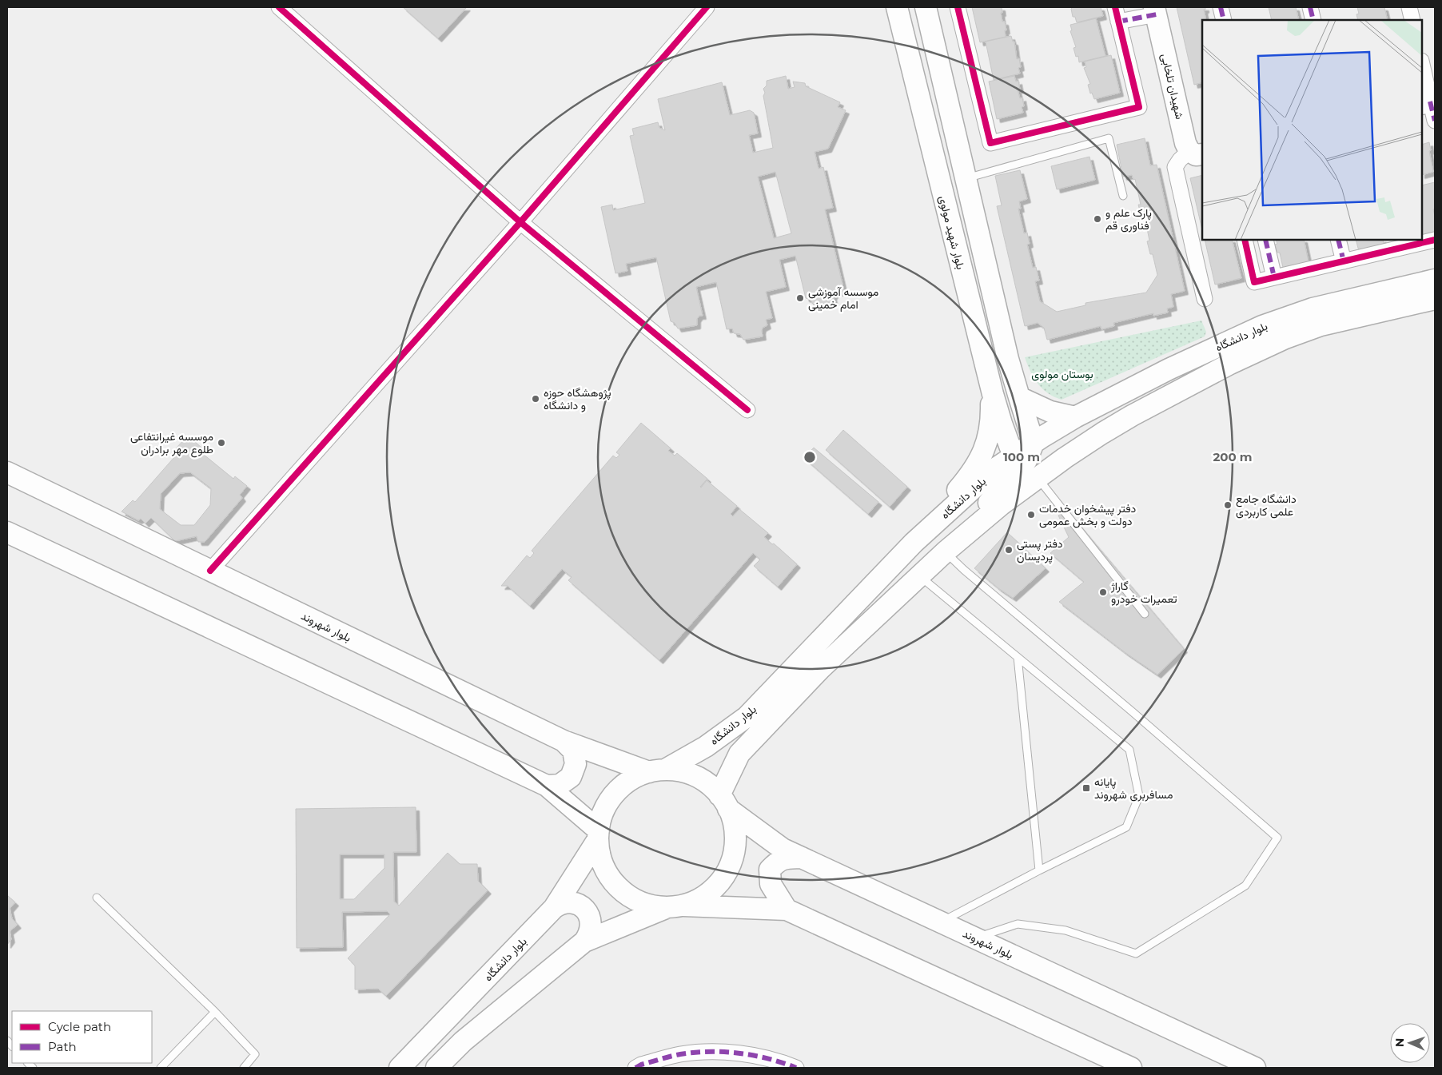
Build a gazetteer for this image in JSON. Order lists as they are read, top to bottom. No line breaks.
{"streets":{"main road":["شهیدان تلخابی","بلوار شهید مولوی","بلوار دانشگاه","بلوار شهروند"]},"crossings":[["بلوار شهید مولوی","بلوار دانشگاه"],["بلوار دانشگاه","بلوار شهروند"]],"parks":["بوستان مولوی"],"places":{"other":["پارک علم و فناوری قم","موسسه آموزشی امام خمینی","پژوهشگاه حوزه و دانشگاه","موسسه غیرانتفاعی طلوع مهر برادران","دانشگاه جامع علمی کاربردی","دفتر پیشخوان خدمات دولت و بخش عمومی","دفتر پستی پردیسان","گاراژ تعمیرات خودرو"],"transit":["پایانه مسافربری شهروند"]},"legend":["Cycle path","Path"],"north":"left","rings":["100 m","200 m"]}
